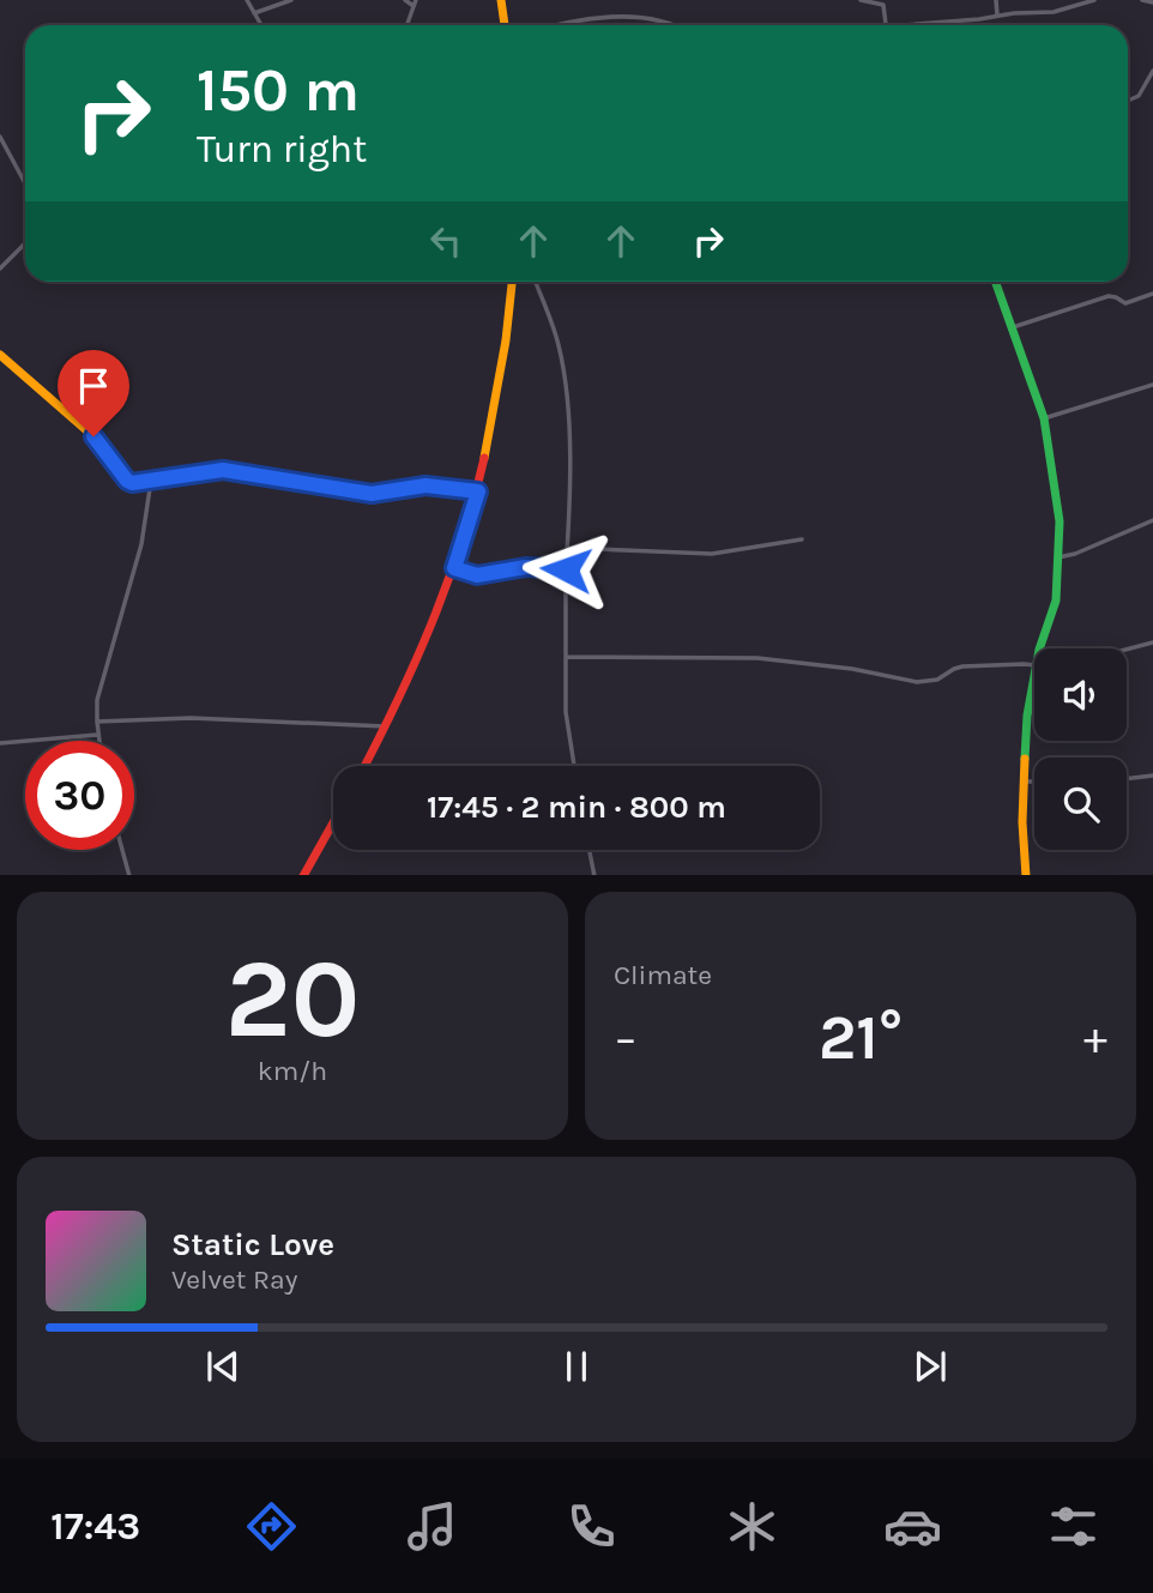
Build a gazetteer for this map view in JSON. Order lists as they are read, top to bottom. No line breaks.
{"page":{"turn":["150 m","Turn right"],"limit":"30","trip":"17:45 · 2 min · 800 m","tile":[["20","km/h"],"Climate"],"heat":["−","21°","+"],"song":["Static Love","Velvet Ray"],"tabs":"17:43"}}
